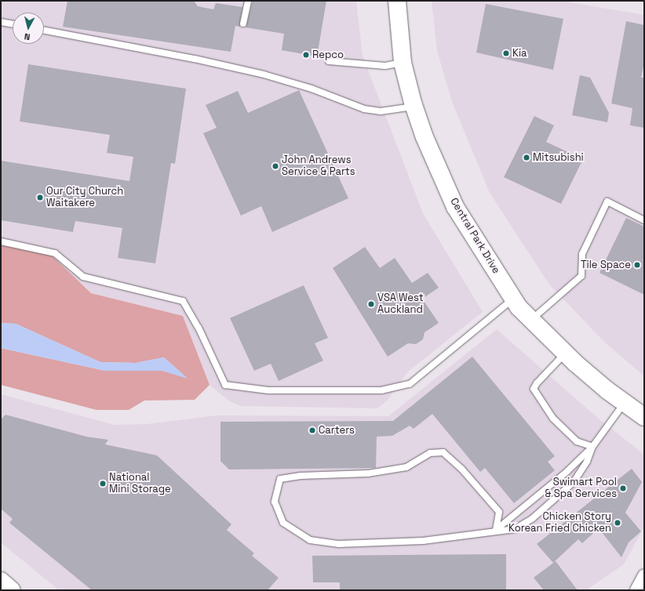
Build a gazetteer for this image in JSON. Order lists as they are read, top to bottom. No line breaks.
{"streets":{"main road":["Central Park Drive"]},"places":["Kia","Repco","Mitsubishi","John Andrews Service & Parts","Our City Church Waitakere","Tile Space","VSA West Auckland","Carters","National Mini Storage","Swimart Pool & Spa Services","Chicken Story Korean Fried Chicken"],"north":"bottom"}
